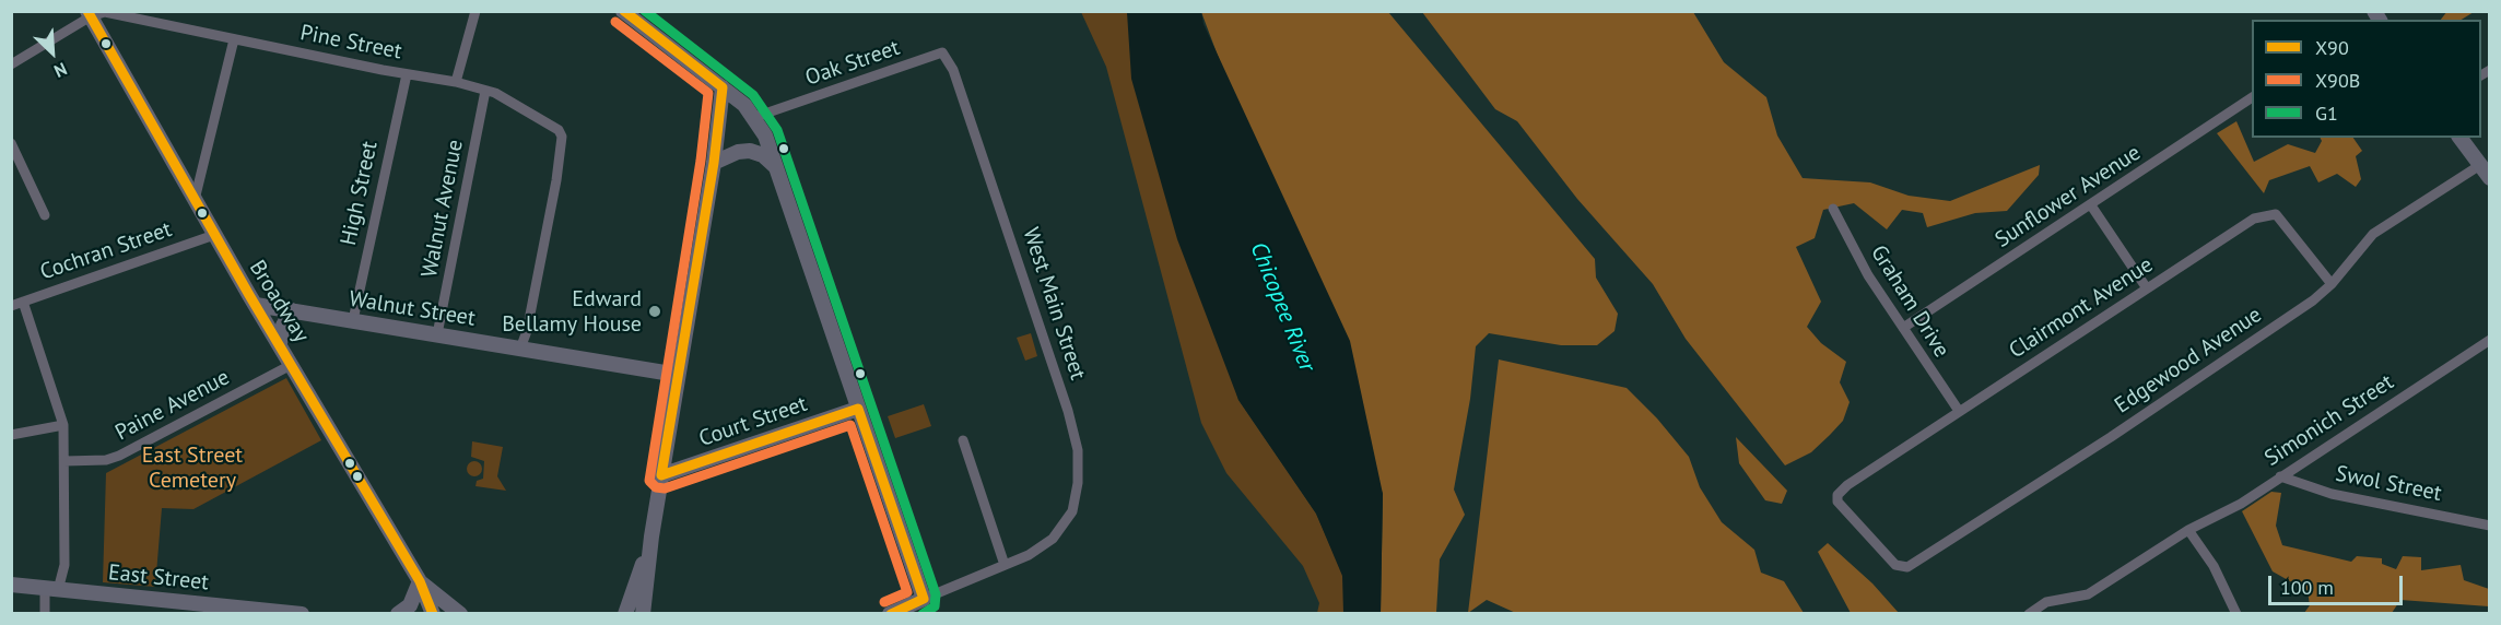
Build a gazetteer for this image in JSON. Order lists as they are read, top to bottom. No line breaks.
{"streets":{"main road":["Broadway","Walnut Street","Court Street","East Street"],"street":["Pine Street","Oak Street","High Street","Sunflower Avenue","Walnut Avenue","Cochran Street","Graham Drive","West Main Street","Clairmont Avenue","Edgewood Avenue","Paine Avenue","Simonich Street","Swol Street"]},"crossings":[["Pine Street","High Street"],["Pine Street","Walnut Avenue"],["Pine Street","Broadway"],["Pine Street","Walnut Street"],["Oak Street","West Main Street"],["High Street","Walnut Street"],["Sunflower Avenue","Graham Drive"],["Walnut Avenue","Walnut Street"],["Cochran Street","Broadway"],["Broadway","Walnut Street"],["Broadway","Paine Avenue"],["Graham Drive","Clairmont Avenue"],["Clairmont Avenue","Edgewood Avenue"],["Simonich Street","Swol Street"]],"water":["Chicopee River"],"parks":["East Street Cemetery"],"places":["Edward Bellamy House"],"lines":["transit line X90","transit line G1","transit line X90B"],"legend":["X90","X90B","G1"],"scale_bar":"100 m","north":"bottom right"}
